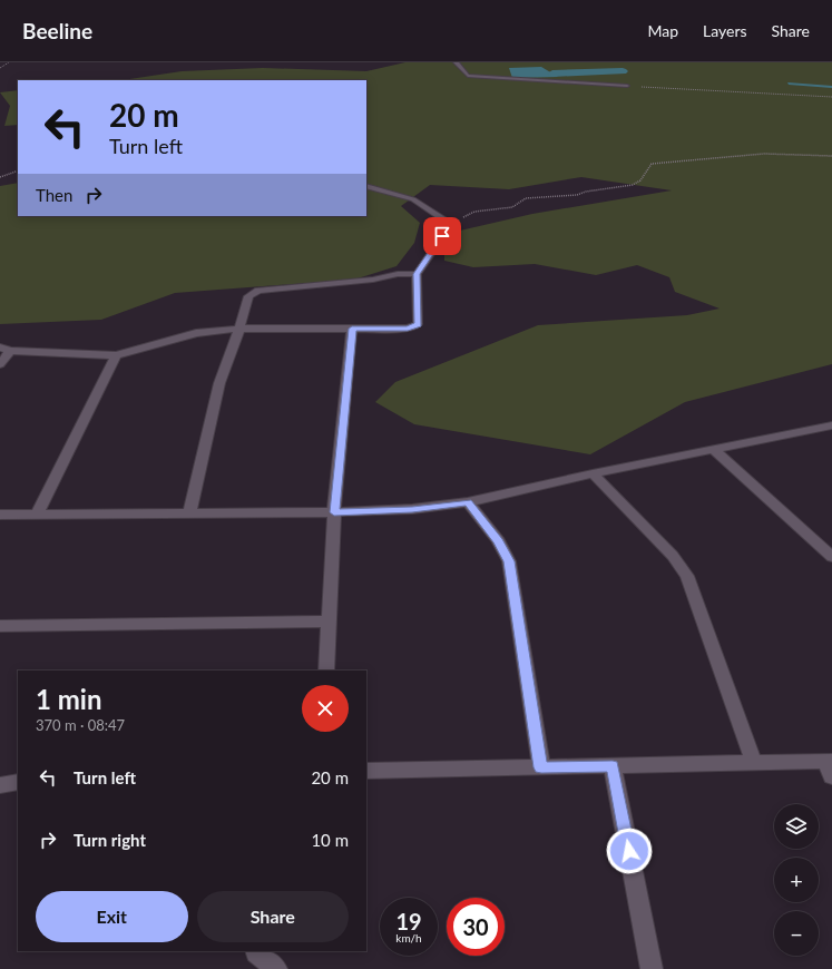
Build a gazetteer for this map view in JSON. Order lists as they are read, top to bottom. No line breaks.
{"page":{"header":"Beeline","nav":["Map","Layers","Share"],"turn":["20 m","Turn left"],"then":"Then","heading":["1 min","370 m · 08:47"],"list":[{"name":"Turn left","value":"20 m"},{"name":"Turn right","value":"10 m"}],"map_buttons":["+","−"],"buttons":["Exit","Share"],"speed":"19 km/h","limit":"30"}}
